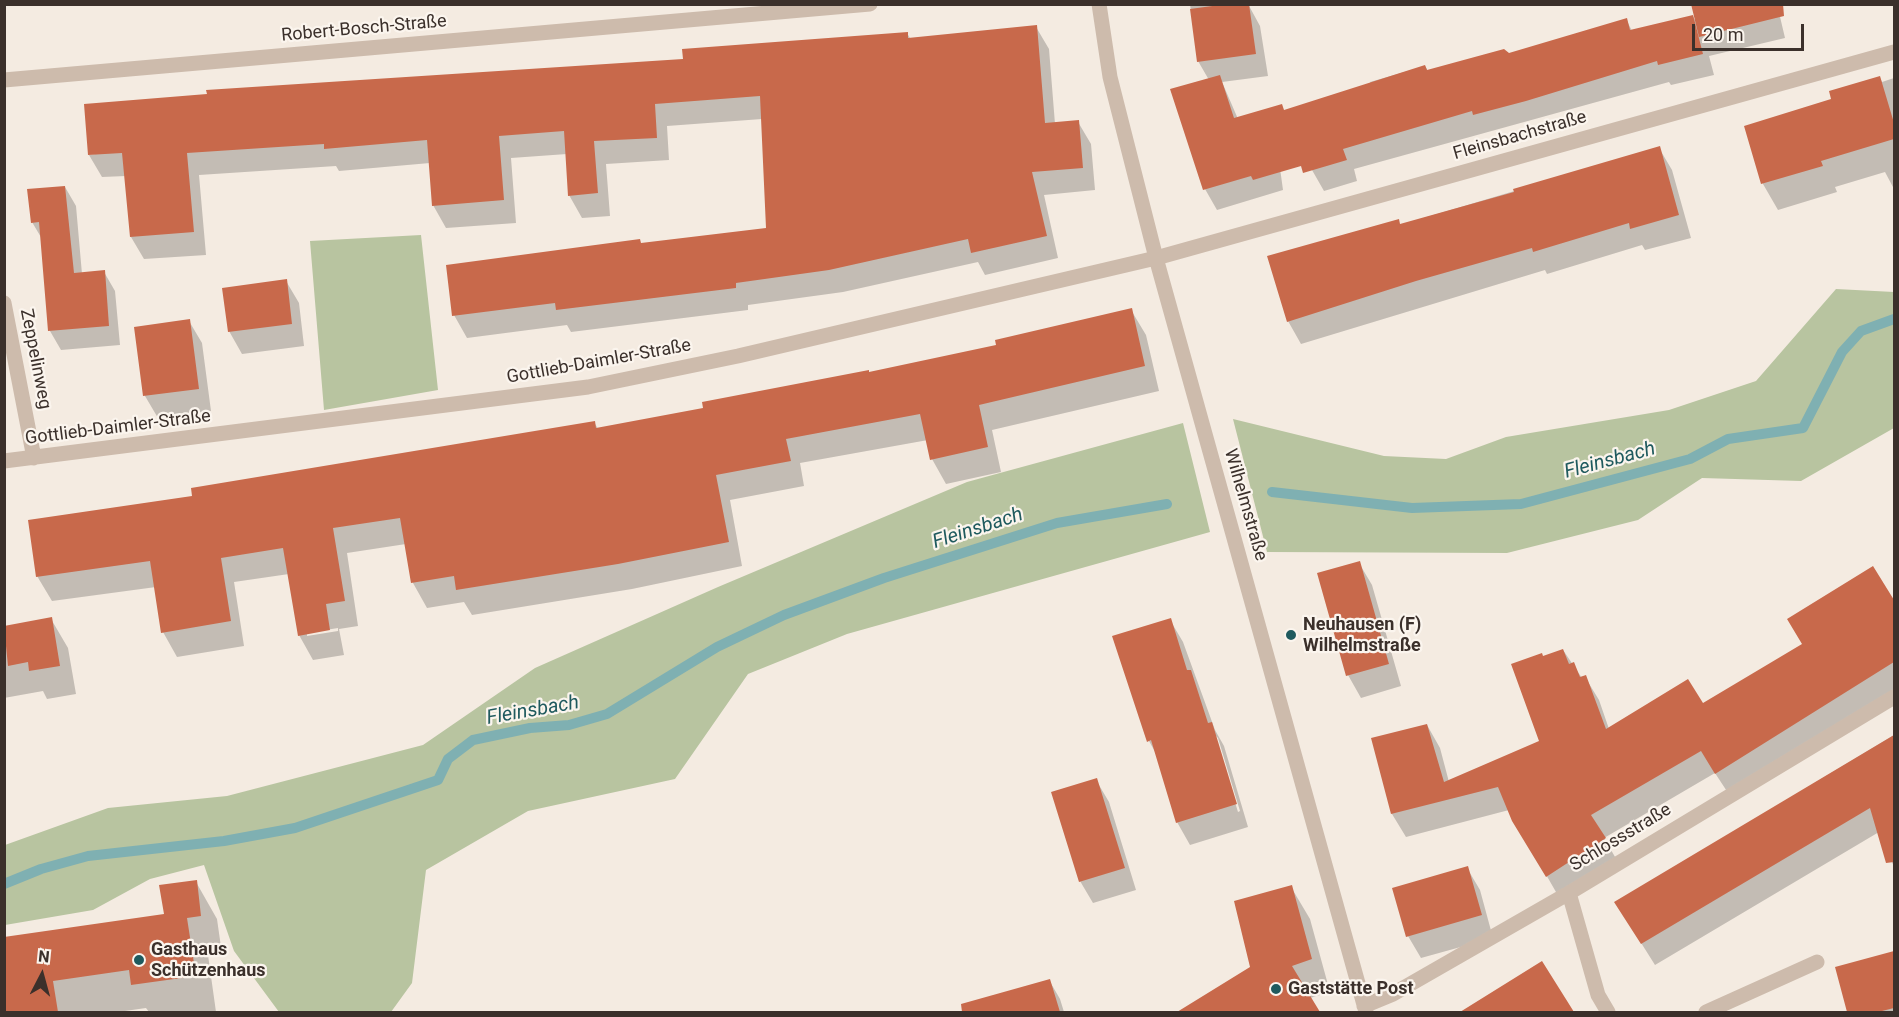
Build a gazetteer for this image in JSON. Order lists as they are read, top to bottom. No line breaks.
{"streets":{"street":["Robert-Bosch-Straße","Fleinsbachstraße","Zeppelinweg","Gottlieb-Daimler-Straße","Wilhelmstraße","Schlossstraße"]},"crossings":[["Fleinsbachstraße","Gottlieb-Daimler-Straße"],["Fleinsbachstraße","Wilhelmstraße"],["Zeppelinweg","Gottlieb-Daimler-Straße"],["Gottlieb-Daimler-Straße","Wilhelmstraße"],["Wilhelmstraße","Schlossstraße"]],"water":["Fleinsbach"],"places":["Neuhausen (F) Wilhelmstraße","Gasthaus Schützenhaus","Gaststätte Post"],"scale_bar":"20 m","north":"top"}
